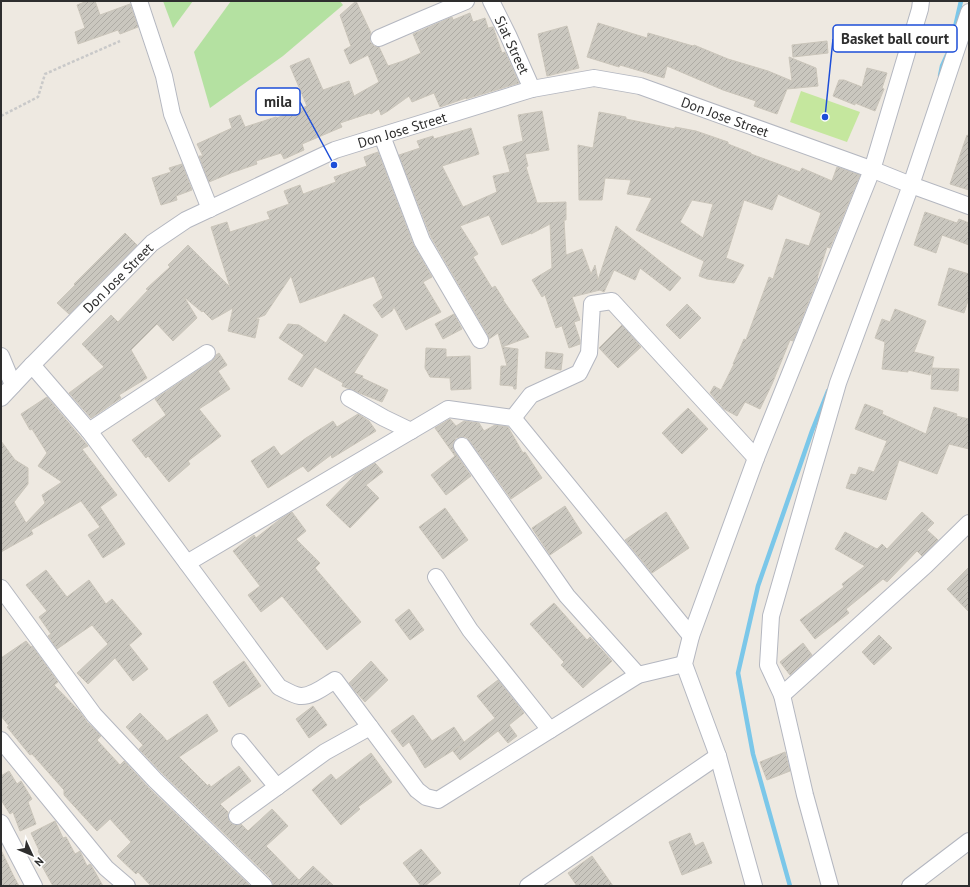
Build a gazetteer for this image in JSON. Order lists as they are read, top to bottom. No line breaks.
{"streets":{"street":["Siat Street","Don Jose Street"]},"crossings":[["Siat Street","Don Jose Street"]],"places":["Basket ball court","mila"],"north":"bottom right"}
